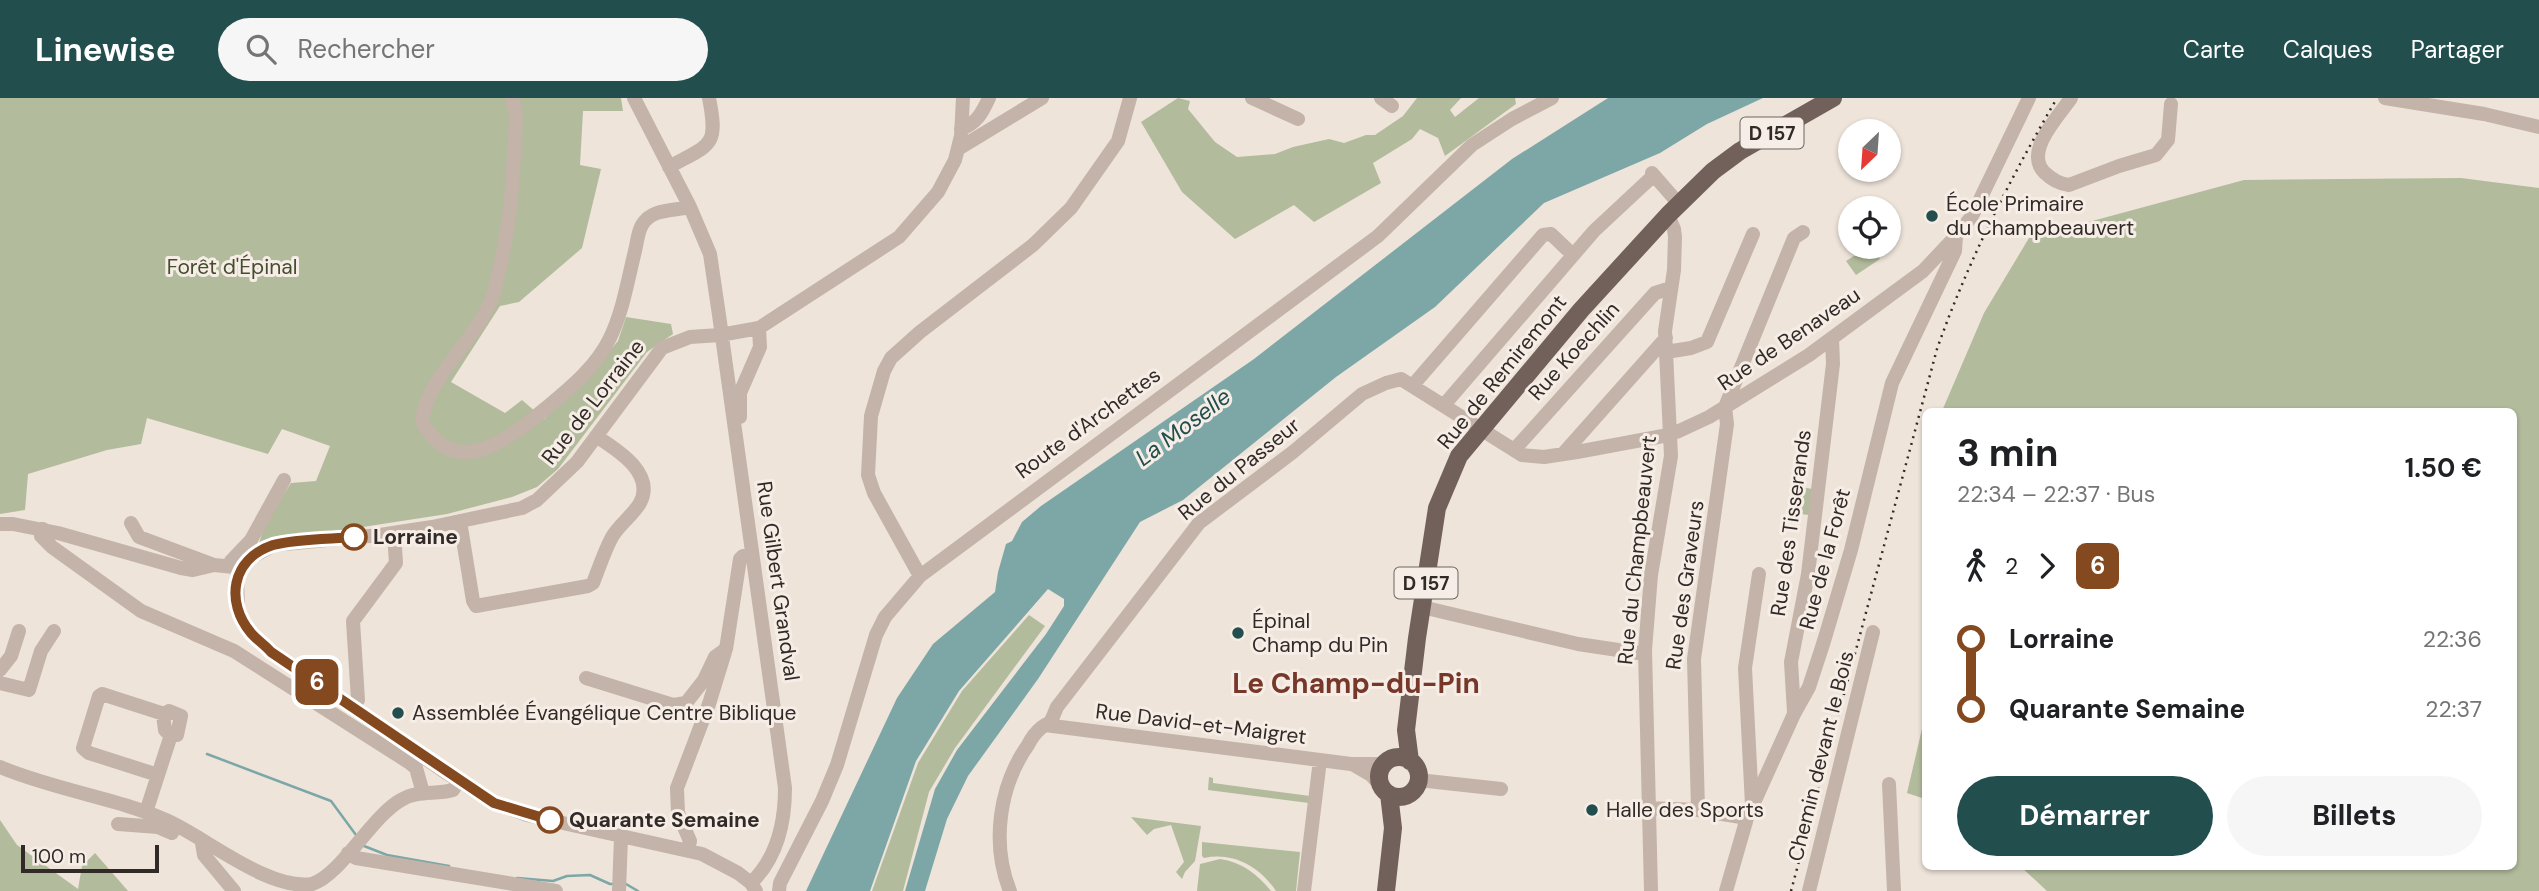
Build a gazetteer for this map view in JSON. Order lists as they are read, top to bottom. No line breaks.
{"streets":{"main road":["D 157","Rue de Remiremont"],"street":["Rue de Benaveau","Rue Koechlin","Rue de Lorraine","Route d'Archettes","Rue du Passeur","Rue des Tisserands","Rue du Champbeauvert","Rue de la Forêt","Rue Gilbert Grandval","Rue des Graveurs","Rue David-et-Maigret","Chemin devant le Bois"]},"crossings":[["Rue de Benaveau","Rue Koechlin"],["Rue de Benaveau","Rue de Remiremont"],["Rue de Benaveau","Rue des Tisserands"],["Rue de Benaveau","Rue du Champbeauvert"],["Rue de Benaveau","Rue de la Forêt"],["Rue de Benaveau","Rue des Graveurs"],["Rue Koechlin","Rue du Champbeauvert"],["Rue de Remiremont","Rue du Champbeauvert"],["Rue de Remiremont","Rue David-et-Maigret"],["Rue de Lorraine","Rue Gilbert Grandval"],["Rue du Passeur","Rue David-et-Maigret"],["Rue des Tisserands","Rue de la Forêt"]],"districts":["Le Champ-du-Pin"],"water":["La Moselle"],"parks":["Forêt d'Épinal"],"places":["École Primaire du Champbeauvert","Lorraine","Épinal Champ du Pin","Assemblée Évangélique Centre Biblique","Halle des Sports","Quarante Semaine"],"lines":["bus line 6"],"scale_bar":"100 m","north":"bottom left","page":{"header":"Linewise","search":"Rechercher","nav":["Carte","Calques","Partager"],"on_map":"6","heading":["3 min","22:34 – 22:37 · Bus","1.50 €"],"legs":["2","6"],"list":[{"name":"Lorraine","value":"22:36"},{"name":"Quarante Semaine","value":"22:37"}],"buttons":["Démarrer","Billets"],"scale":"100 m"}}
